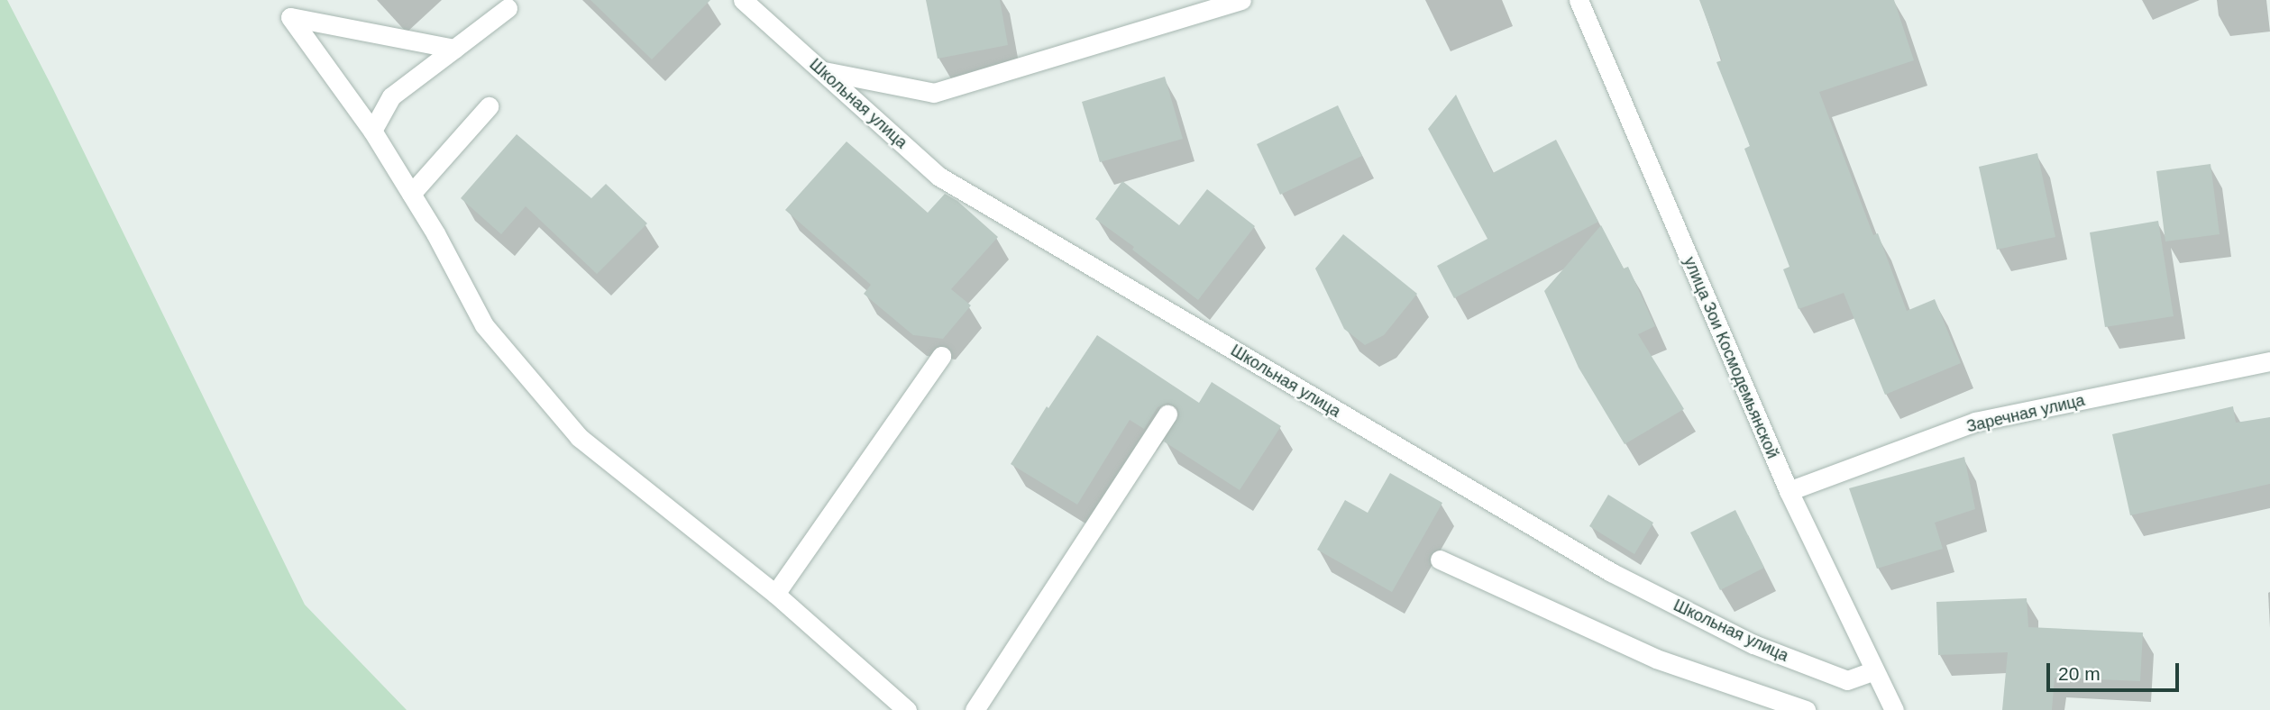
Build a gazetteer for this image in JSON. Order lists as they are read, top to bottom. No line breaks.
{"streets":{"street":["Школьная улица","улица Зои Космодемьянской","Заречная улица"]},"crossings":[["Школьная улица","улица Зои Космодемьянской"],["улица Зои Космодемьянской","Заречная улица"]],"scale_bar":"20 m"}
